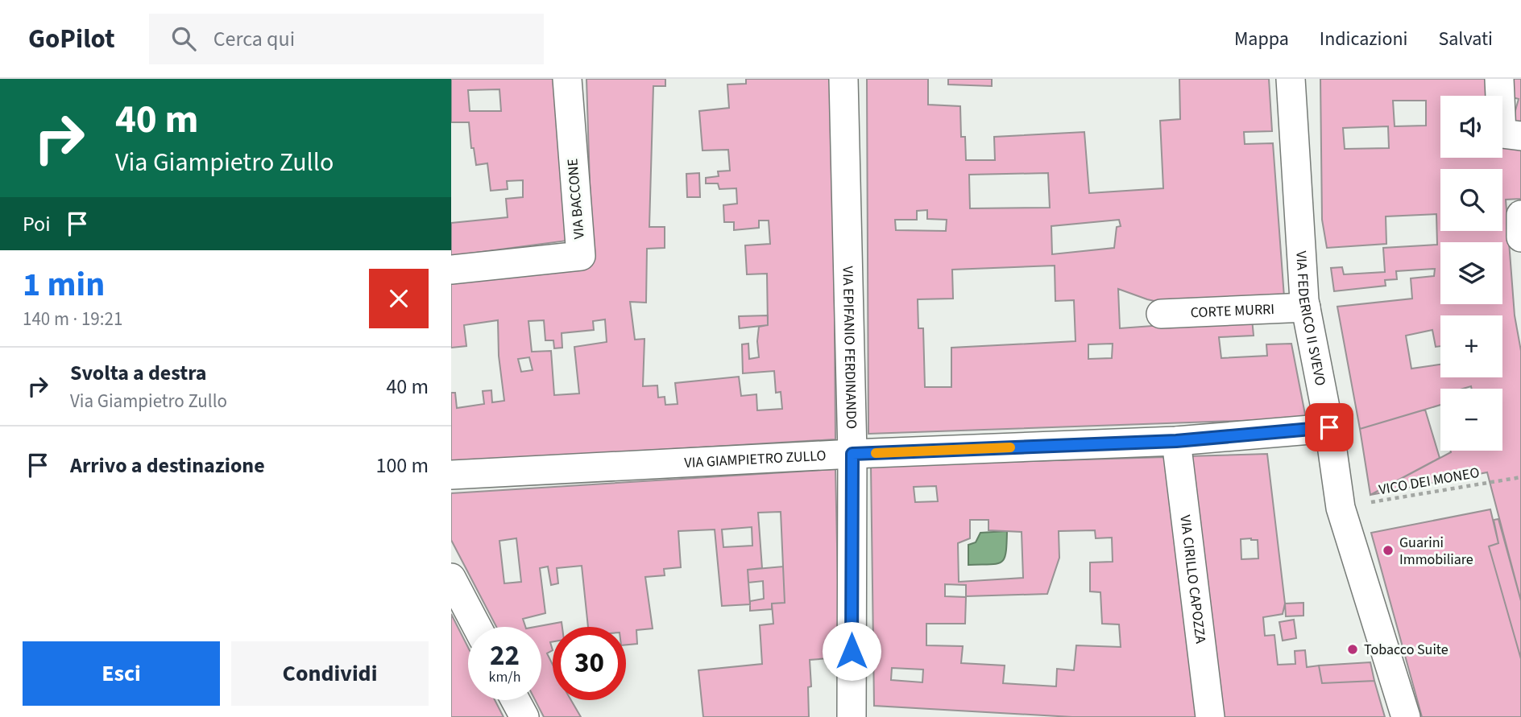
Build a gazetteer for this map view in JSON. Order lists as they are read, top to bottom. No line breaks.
{"streets":{"street":["VIA BACCONE","CORTE MURRI","VIA FEDERICO II SVEVO","VIA EPIFANIO FERDINANDO","VIA GIAMPIETRO ZULLO","VIA CIRILLO CAPOZZA"],"path":["VICO DEI MONEO"]},"crossings":[["CORTE MURRI","VIA FEDERICO II SVEVO"],["VIA FEDERICO II SVEVO","VIA GIAMPIETRO ZULLO"],["VIA FEDERICO II SVEVO","VICO DEI MONEO"],["VIA EPIFANIO FERDINANDO","VIA GIAMPIETRO ZULLO"],["VIA GIAMPIETRO ZULLO","VIA CIRILLO CAPOZZA"]],"places":["Guarini Immobiliare","Tobacco Suite"],"page":{"header":"GoPilot","search":"Cerca qui","nav":["Mappa","Indicazioni","Salvati"],"turn":["40 m","Via Giampietro Zullo"],"map_buttons":["+","−"],"then":"Poi","heading":["1 min","140 m · 19:21"],"list":[{"name":"Svolta a destra","note":"Via Giampietro Zullo","value":"40 m"},{"name":"Arrivo a destinazione","value":"100 m"}],"speed":"22 km/h","limit":"30","buttons":["Esci","Condividi"]}}
